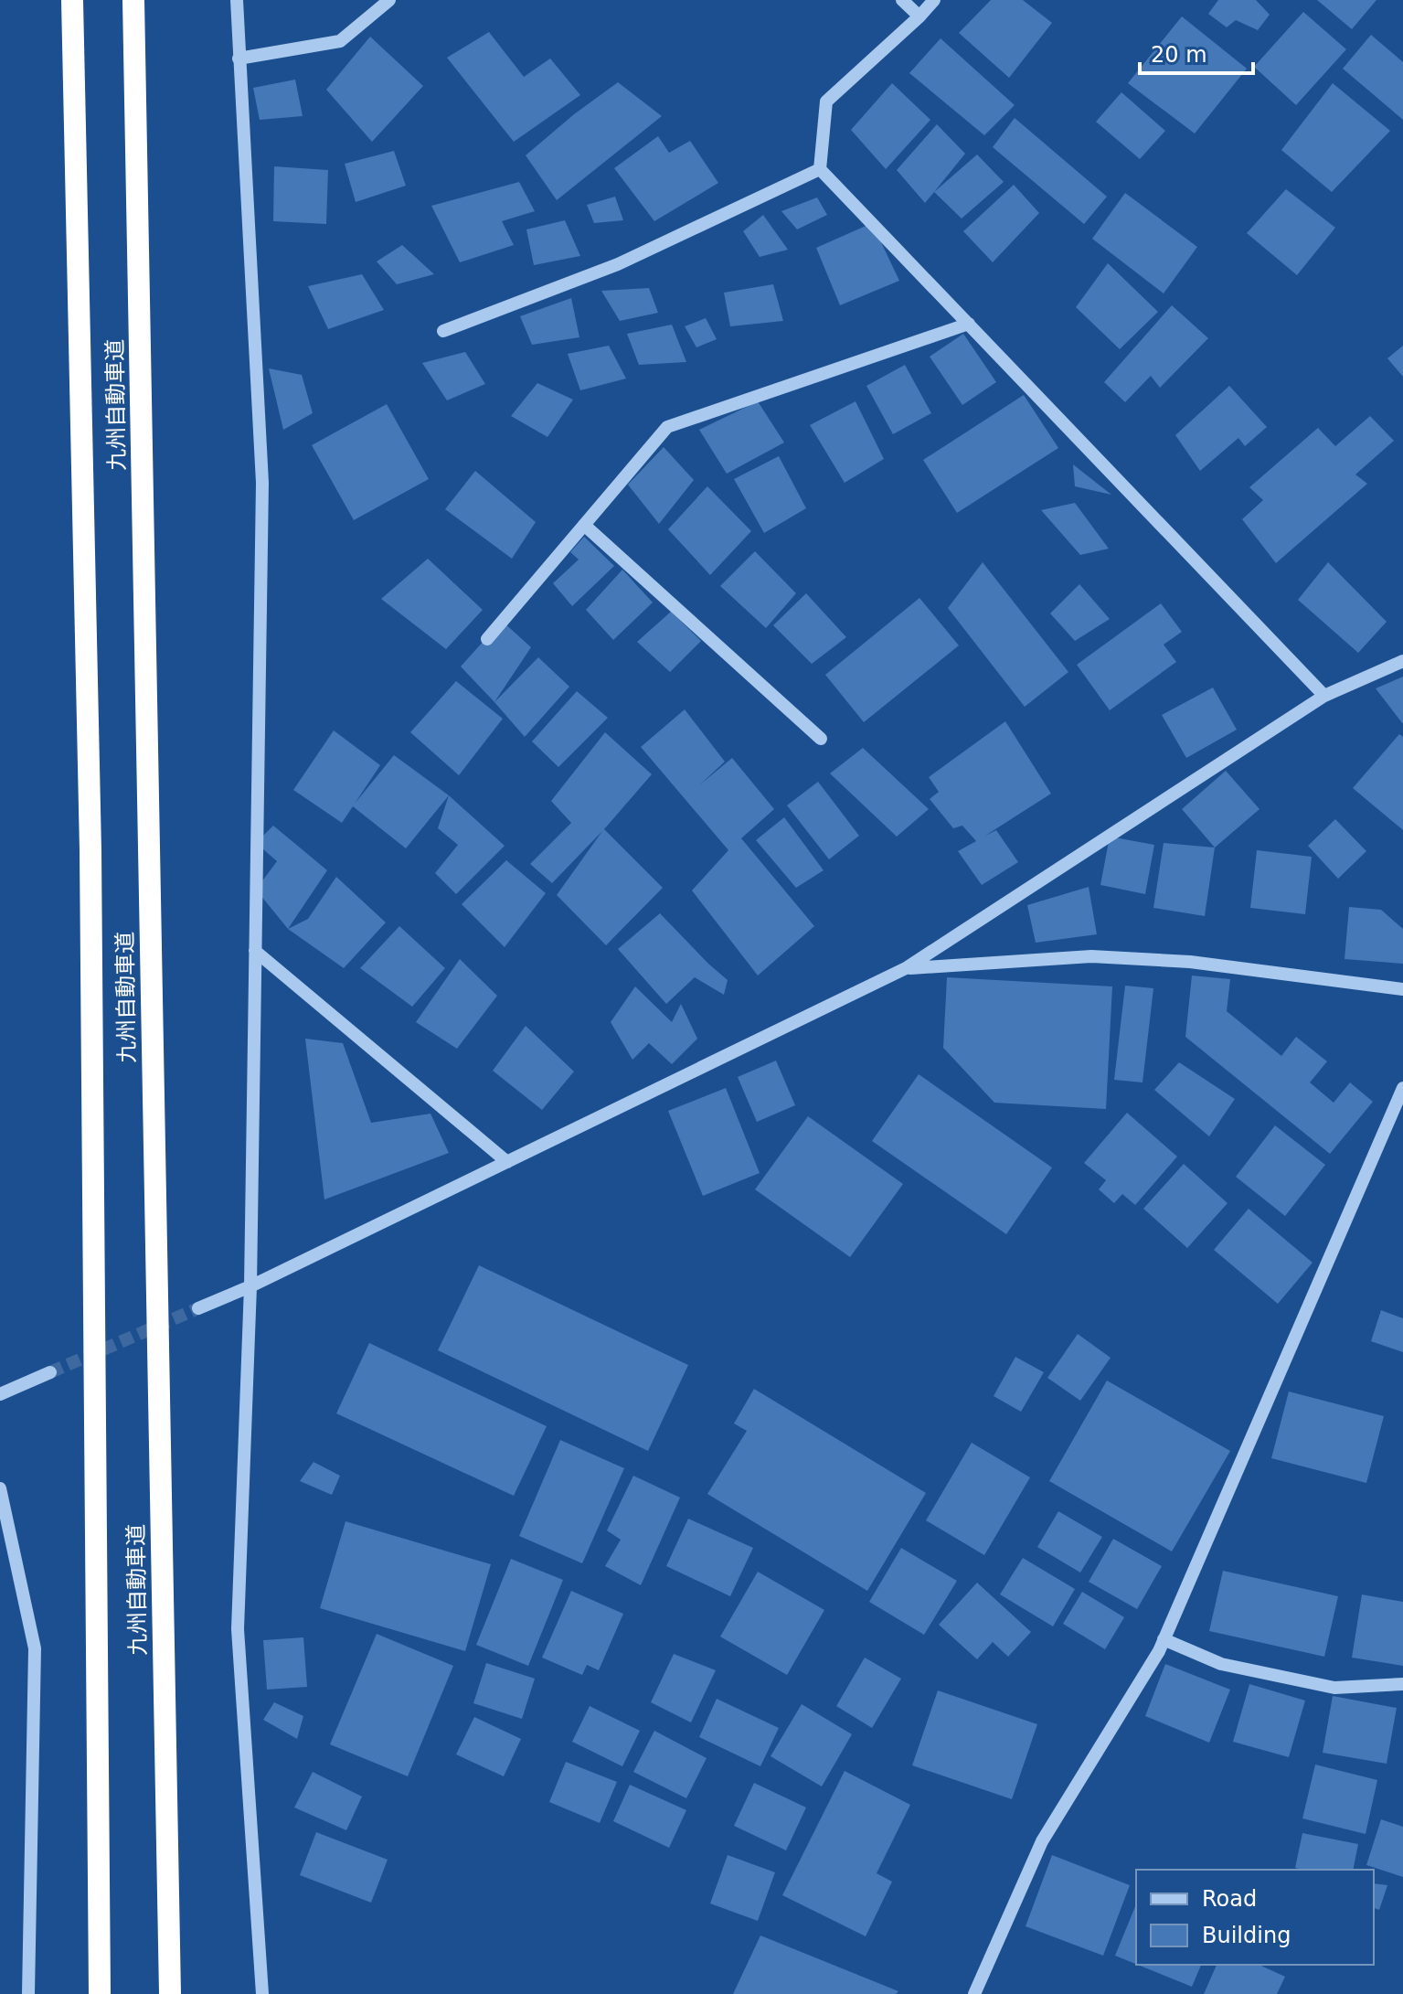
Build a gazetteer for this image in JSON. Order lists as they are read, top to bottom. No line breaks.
{"streets":{"highway":["九州自動車道"]},"legend":["Road","Building"],"scale_bar":"20 m"}
